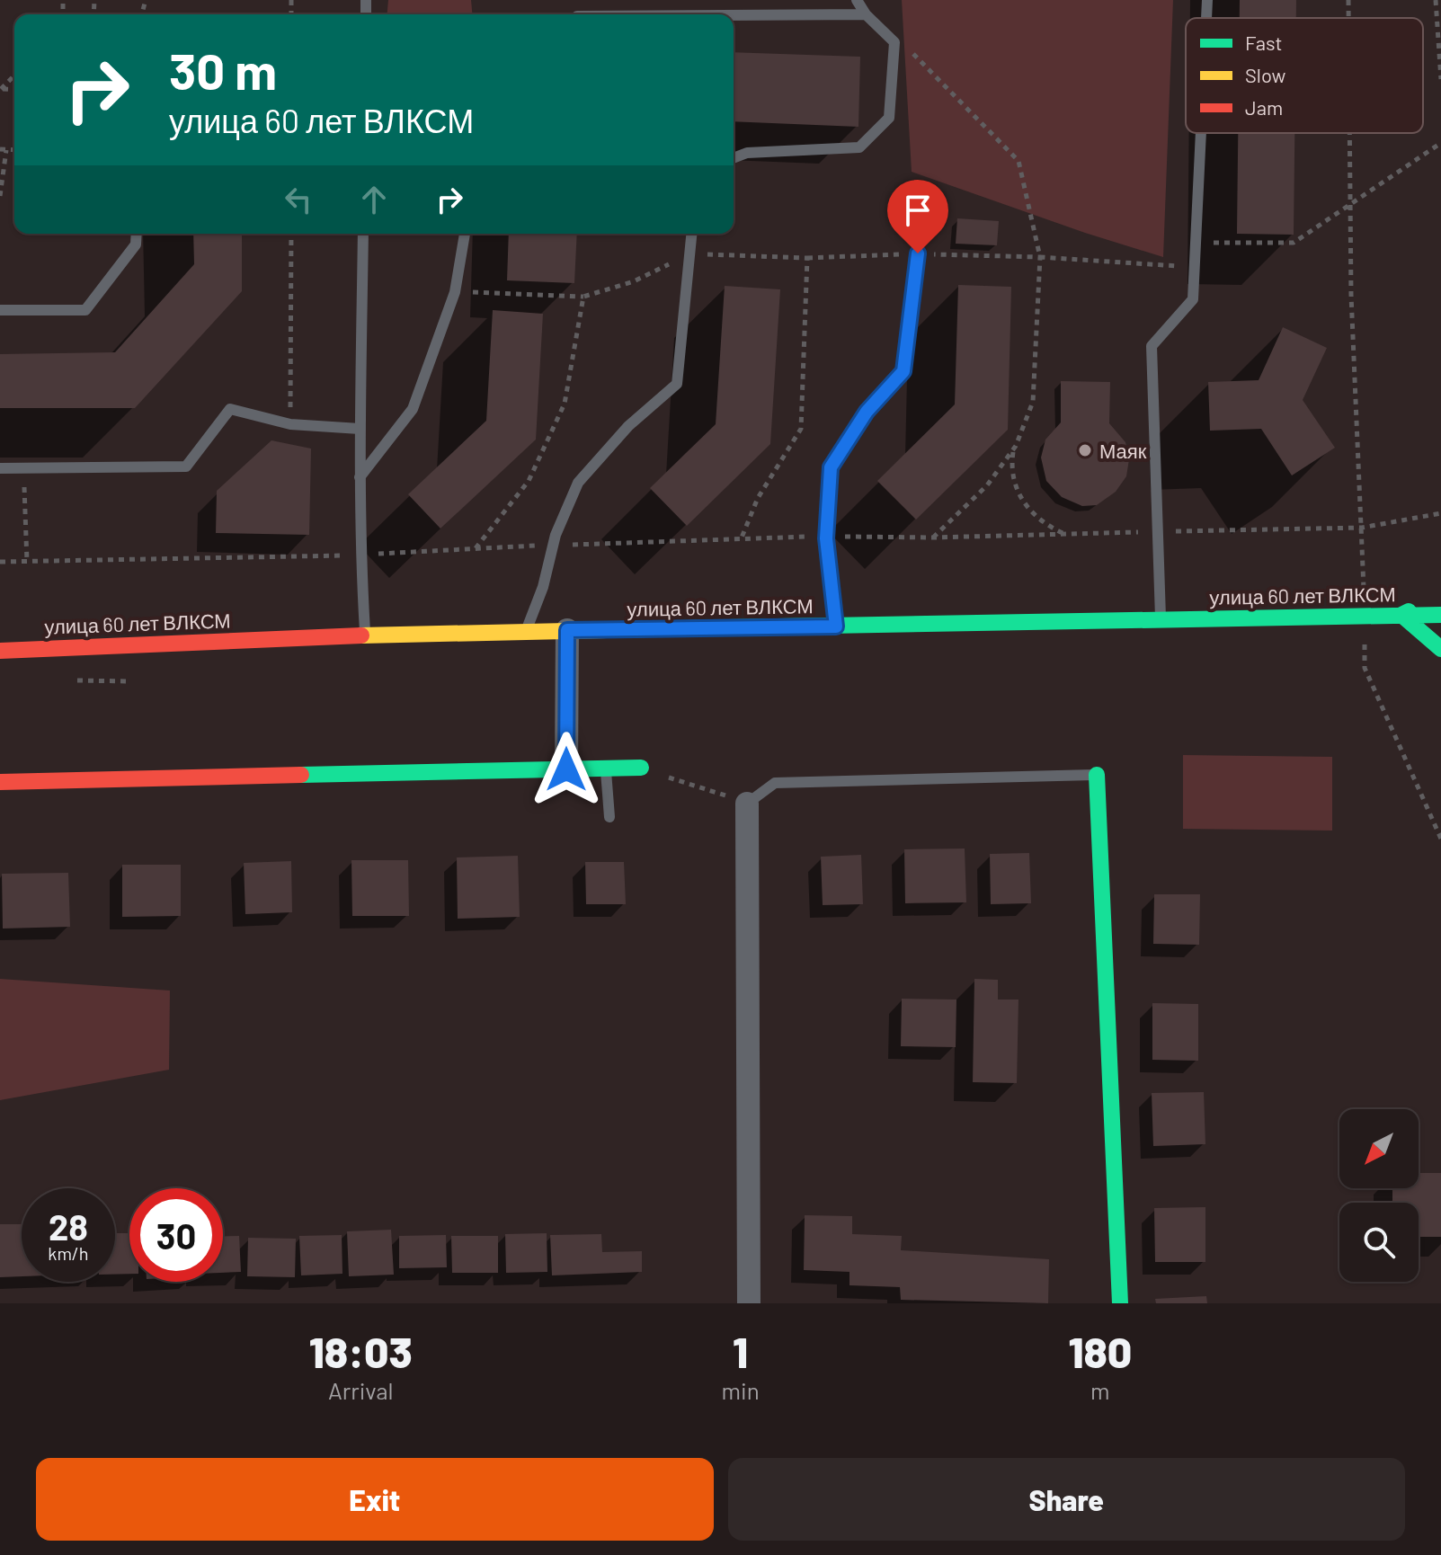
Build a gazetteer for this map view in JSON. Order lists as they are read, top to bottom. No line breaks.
{"streets":{"street":["улица 60 лет ВЛКСМ"]},"places":["Маяк"],"legend":["Fast","Slow","Jam"],"north":"bottom left","page":{"turn":["30 m","улица 60 лет ВЛКСМ"],"speed":"28 km/h","limit":"30","eta":["18:03","Arrival","1","min","180","m"],"buttons":["Exit","Share"]}}
